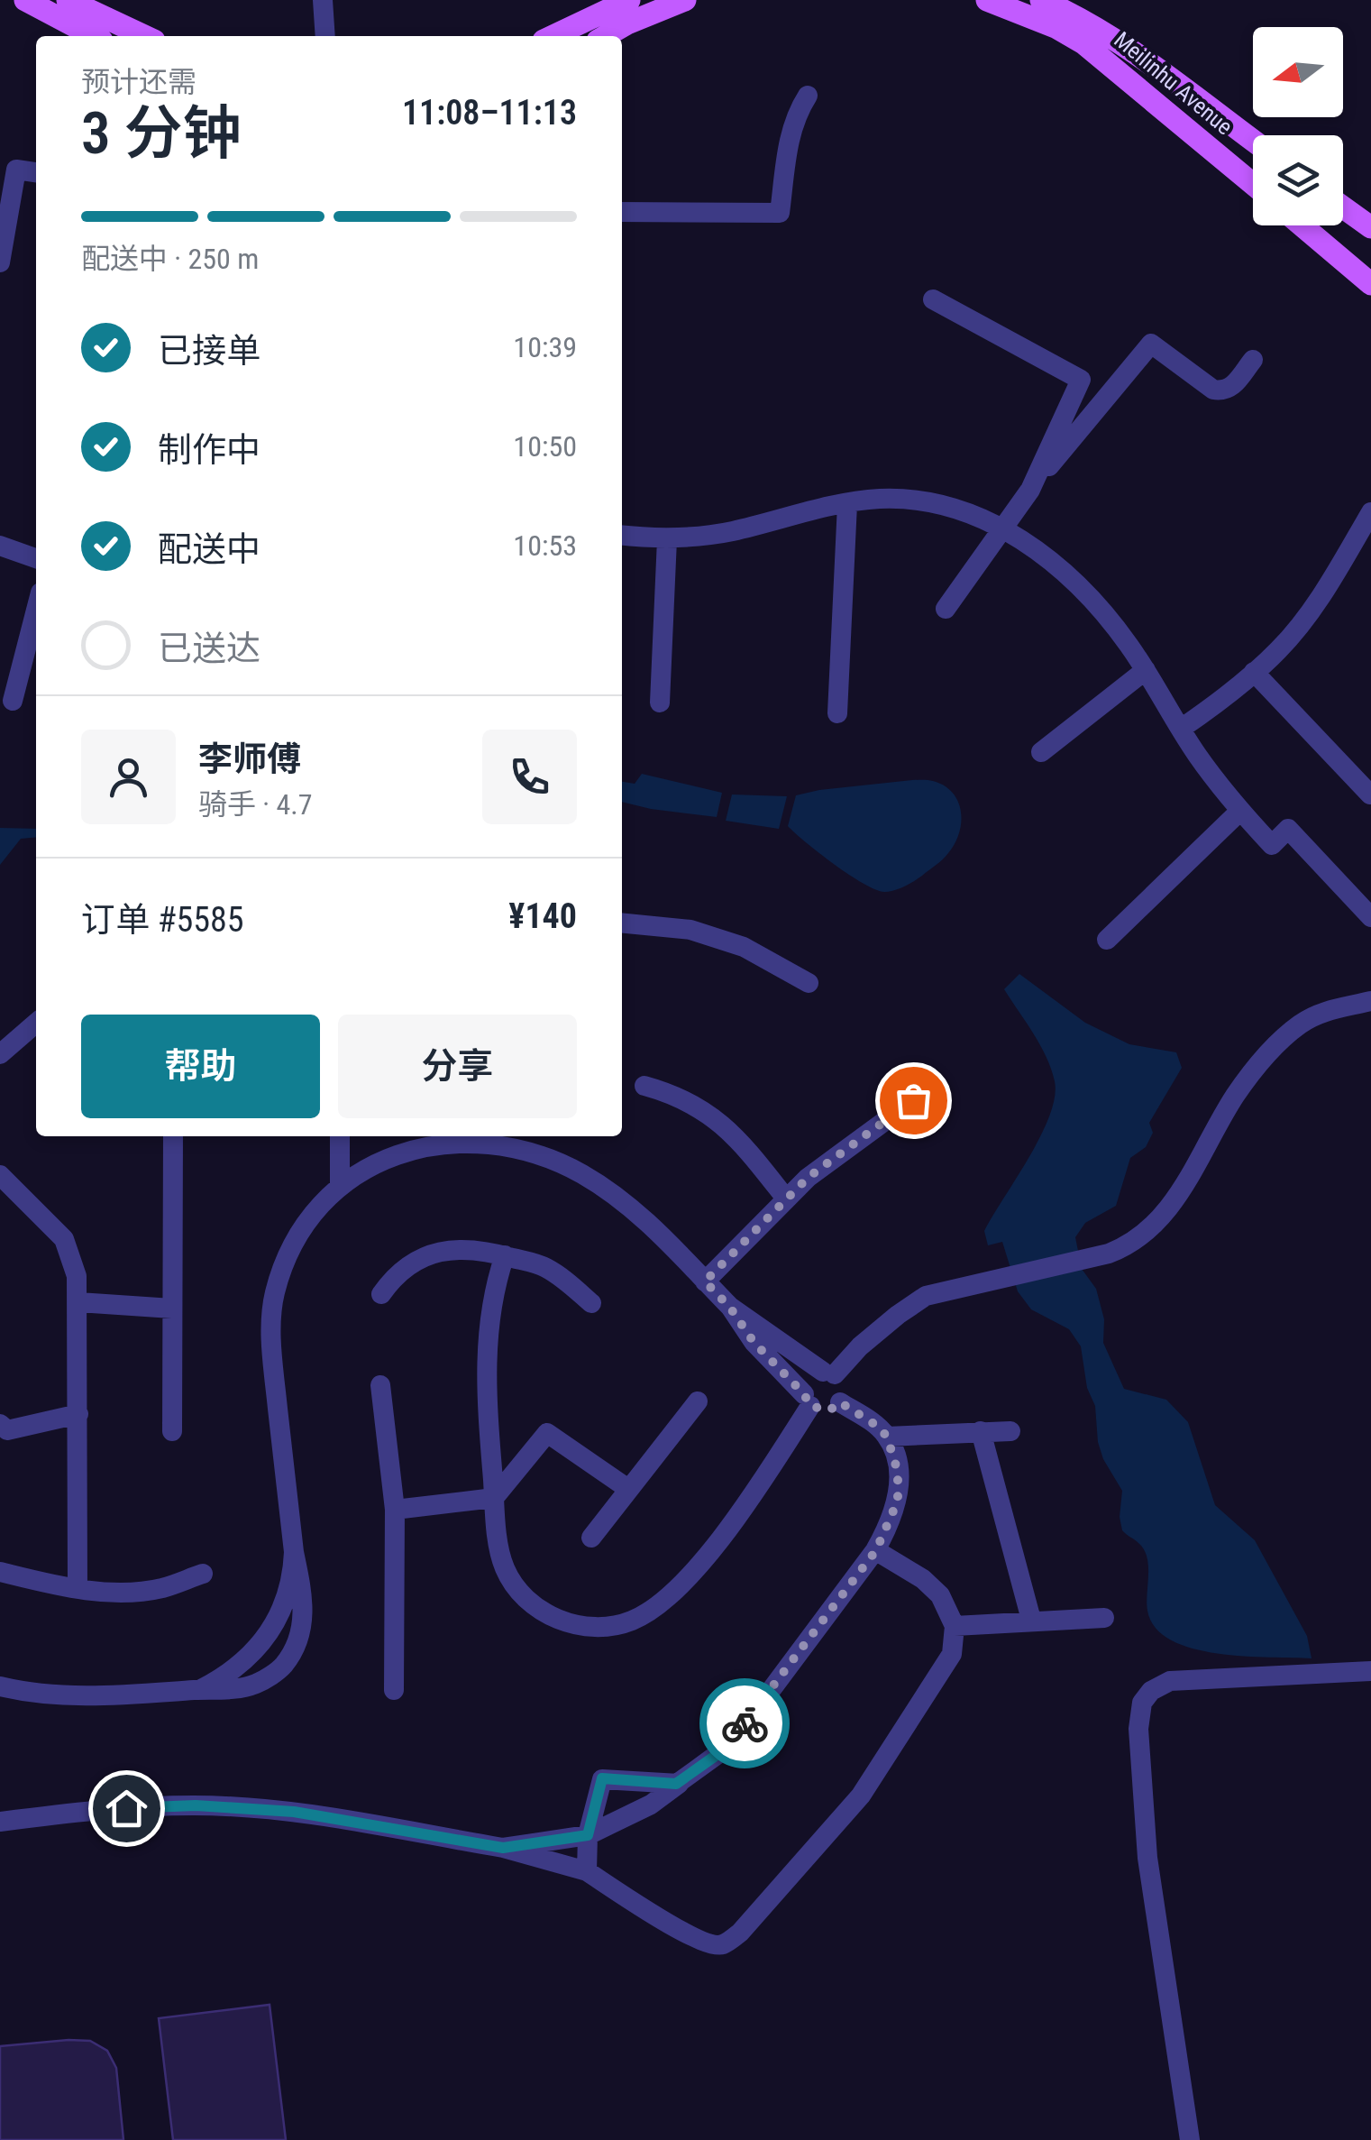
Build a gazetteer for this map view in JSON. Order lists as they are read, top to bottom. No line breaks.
{"streets":{"main road":["Meilinhu Avenue"]},"north":"left","page":{"heading":["3 分钟","预计还需","11:08–11:13"],"panel":["李师傅","骑手 · 4.7","订单 #5585","¥140"],"bar":"配送中 · 250 m","list":[["已接单","10:39"],["制作中","10:50"],["配送中","10:53"],"已送达"],"buttons":["帮助","分享"]}}
